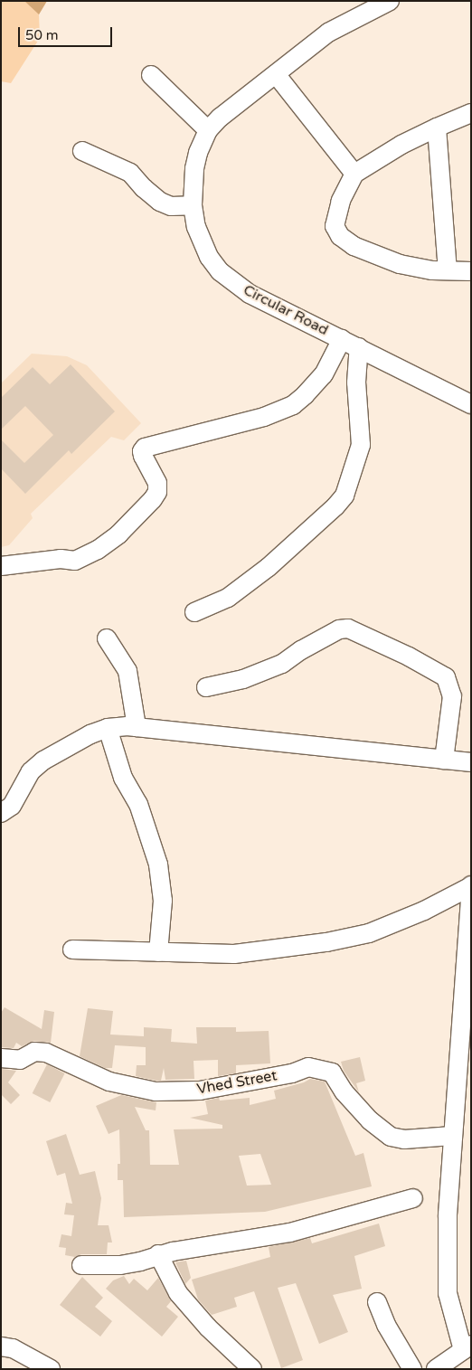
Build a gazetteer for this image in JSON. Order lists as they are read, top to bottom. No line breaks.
{"streets":{"street":["Circular Road","Vhed Street"]},"scale_bar":"50 m"}
